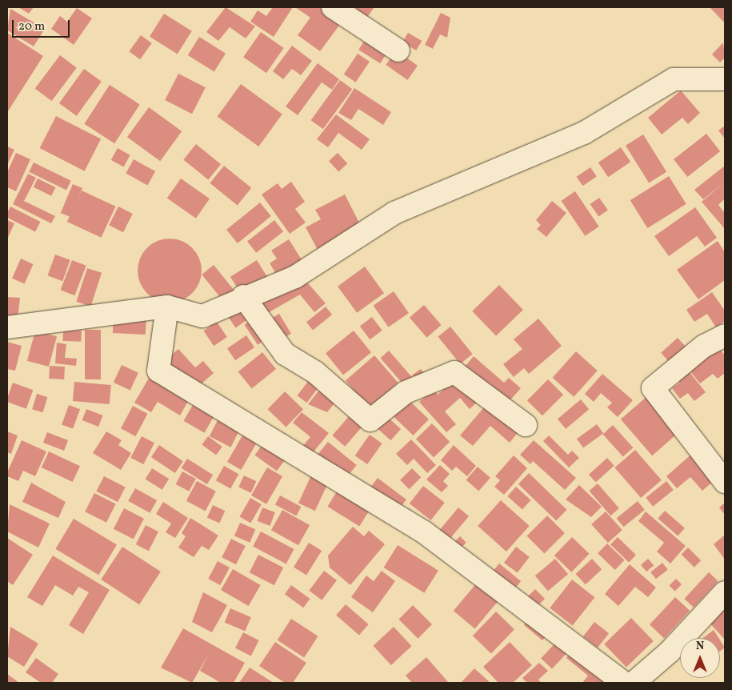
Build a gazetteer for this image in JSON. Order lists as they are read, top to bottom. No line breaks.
{"scale_bar":"20 m","north":"top"}
